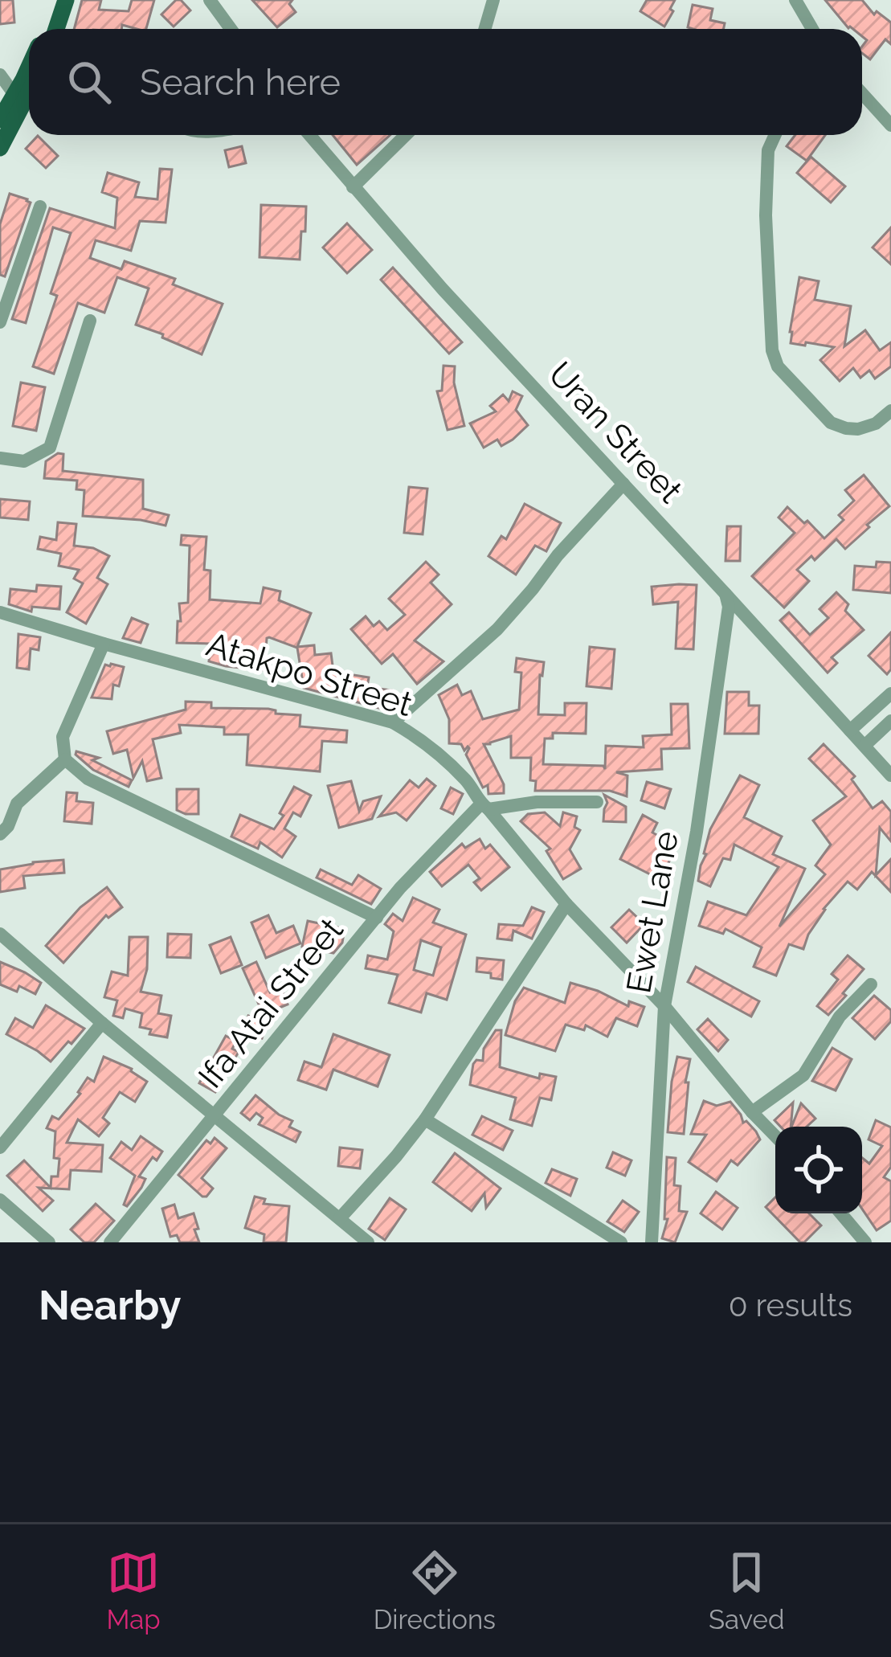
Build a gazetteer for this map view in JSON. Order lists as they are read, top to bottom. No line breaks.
{"streets":{"street":["Uran Street","Atakpo Street","Ewet Lane","Ifa Atai Street"]},"crossings":[["Uran Street","Ewet Lane"],["Atakpo Street","Ewet Lane"],["Atakpo Street","Ifa Atai Street"]],"page":{"search":"Search here","heading":["Nearby","0 results"],"nav":["Map","Directions","Saved"]}}
